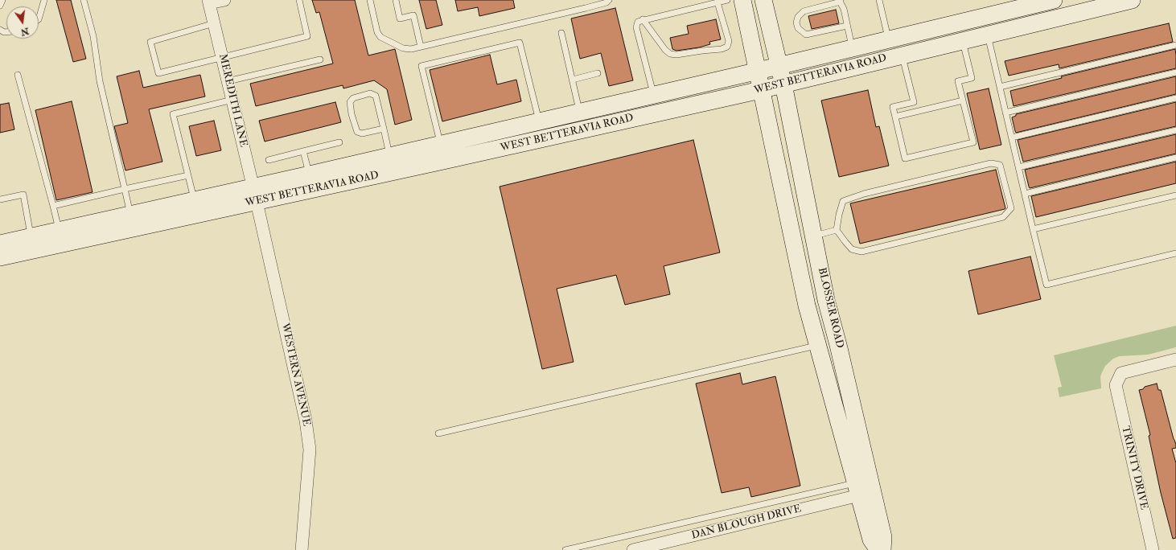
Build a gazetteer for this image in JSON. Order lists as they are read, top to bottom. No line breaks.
{"streets":{"main road":["WEST BETTERAVIA ROAD","BLOSSER ROAD"],"street":["MEREDITH LANE","WESTERN AVENUE","TRINITY DRIVE","DAN BLOUGH DRIVE"]},"crossings":[["WEST BETTERAVIA ROAD","MEREDITH LANE"],["WEST BETTERAVIA ROAD","BLOSSER ROAD"],["WEST BETTERAVIA ROAD","WESTERN AVENUE"],["MEREDITH LANE","WESTERN AVENUE"],["BLOSSER ROAD","DAN BLOUGH DRIVE"]],"north":"bottom"}
